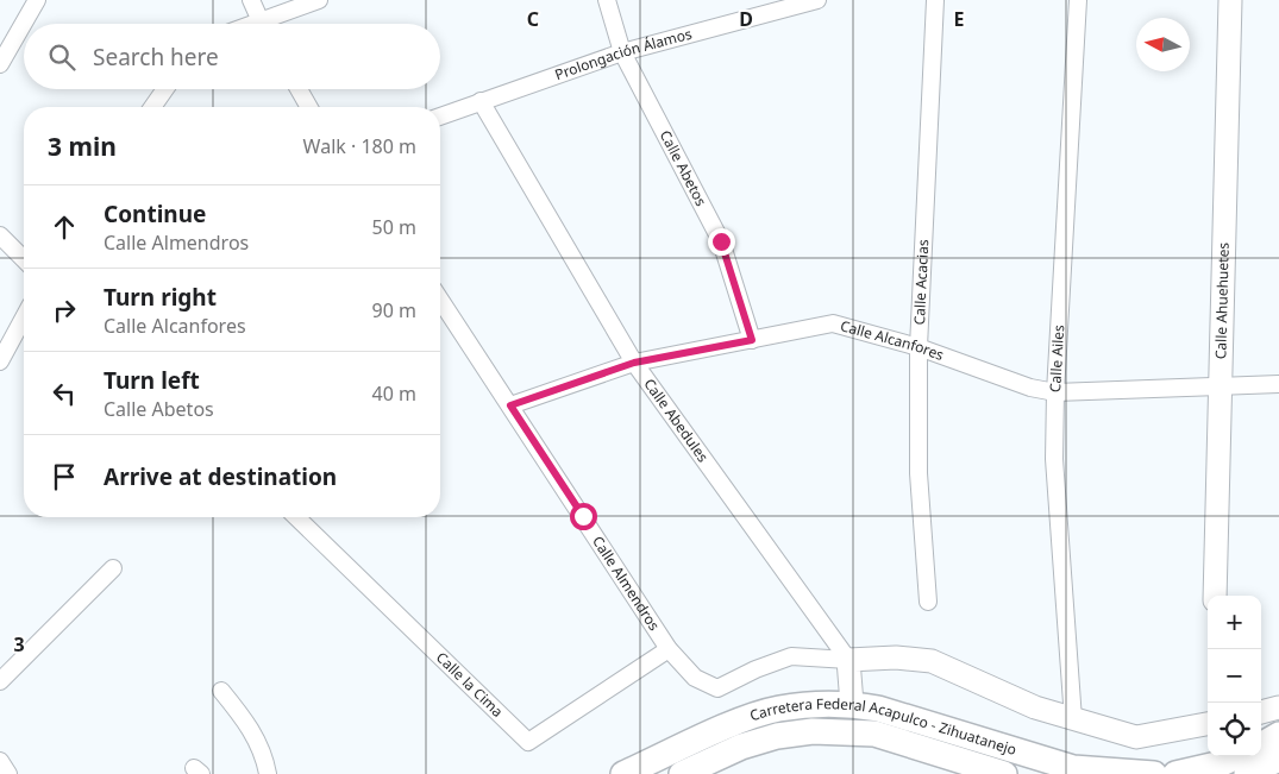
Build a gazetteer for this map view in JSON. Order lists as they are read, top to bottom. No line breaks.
{"streets":{"main road":["Calle Ahuehuetes","Carretera Federal Acapulco - Zihuatanejo"],"street":["Prolongación Álamos","Calle Abetos","Calle Acacias","Calle Alcanfores","Calle Ailes","Calle Abedules","Calle Almendros","Calle la Cima"]},"crossings":[["Prolongación Álamos","Calle Abetos"],["Prolongación Álamos","Calle Abedules"],["Calle Abetos","Calle Alcanfores"],["Calle Acacias","Calle Alcanfores"],["Calle Ahuehuetes","Calle Alcanfores"],["Calle Alcanfores","Calle Ailes"],["Calle Alcanfores","Calle Abedules"],["Calle Alcanfores","Calle Almendros"],["Calle Abedules","Calle Almendros"],["Calle Almendros","Calle la Cima"]],"north":"left","page":{"search":"Search here","heading":["3 min","Walk · 180 m"],"list":[["Continue","Calle Almendros","50 m"],["Turn right","Calle Alcanfores","90 m"],["Turn left","Calle Abetos","40 m"],"Arrive at destination"],"map_buttons":["+","−"]},"grid":{"columns":["C","D","E"],"rows":["3"]}}
